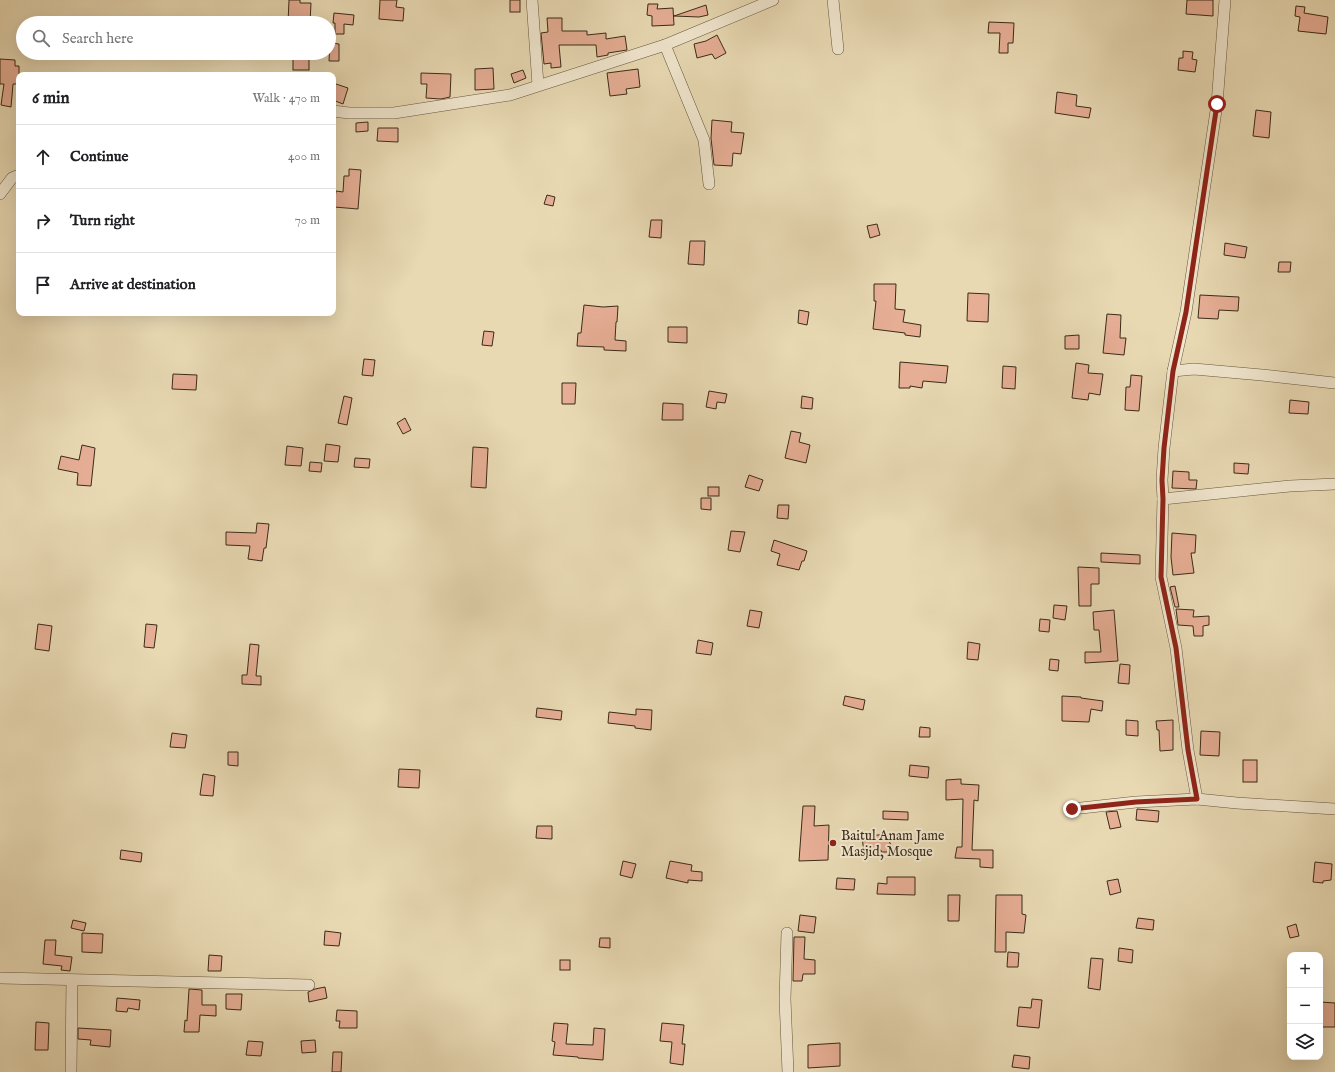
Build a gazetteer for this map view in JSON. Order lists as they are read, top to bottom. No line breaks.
{"places":["Baitul Anam Jame Masjid, Mosque"],"page":{"search":"Search here","heading":["6 min","Walk · 470 m"],"list":[["Continue","400 m"],["Turn right","70 m"],"Arrive at destination"],"map_buttons":["+","−"]}}
